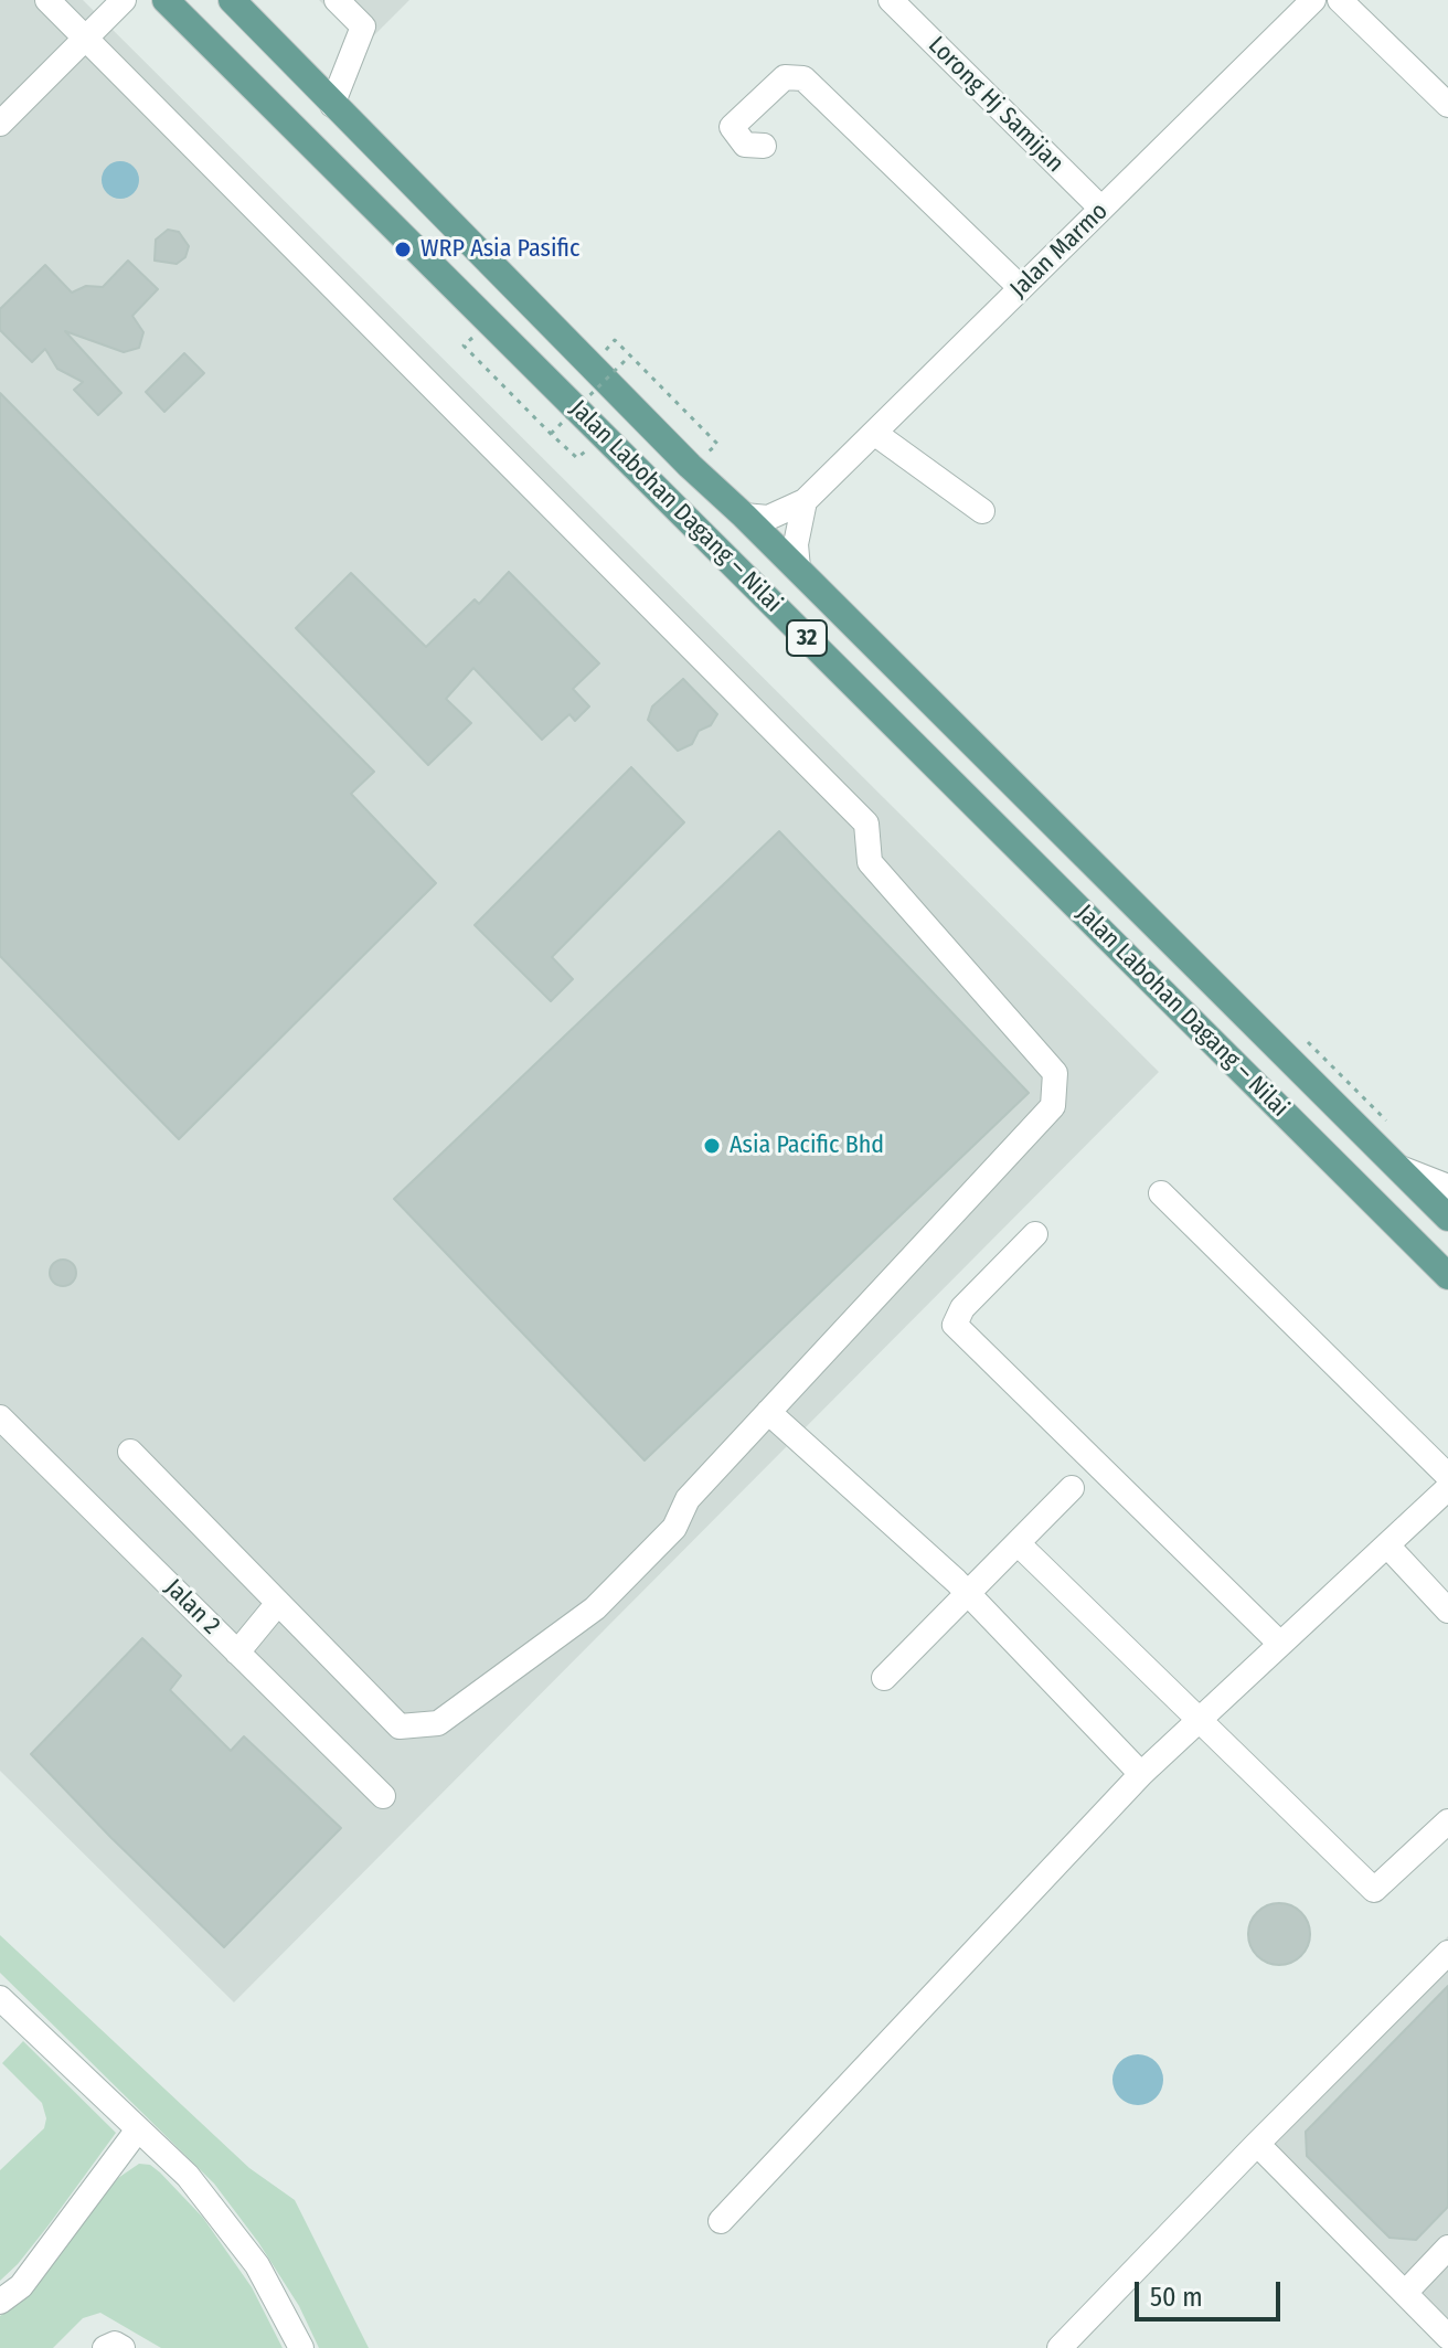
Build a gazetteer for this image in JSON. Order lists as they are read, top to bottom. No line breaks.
{"streets":{"main road":["Jalan Labohan Dagang ‒ Nilai","32"],"street":["Lorong Hj Samijan","Jalan Marmo","Jalan 2"]},"crossings":[["Lorong Hj Samijan","Jalan Marmo"]],"places":["WRP Asia Pasific","Asia Pacific Bhd"],"scale_bar":"50 m"}
